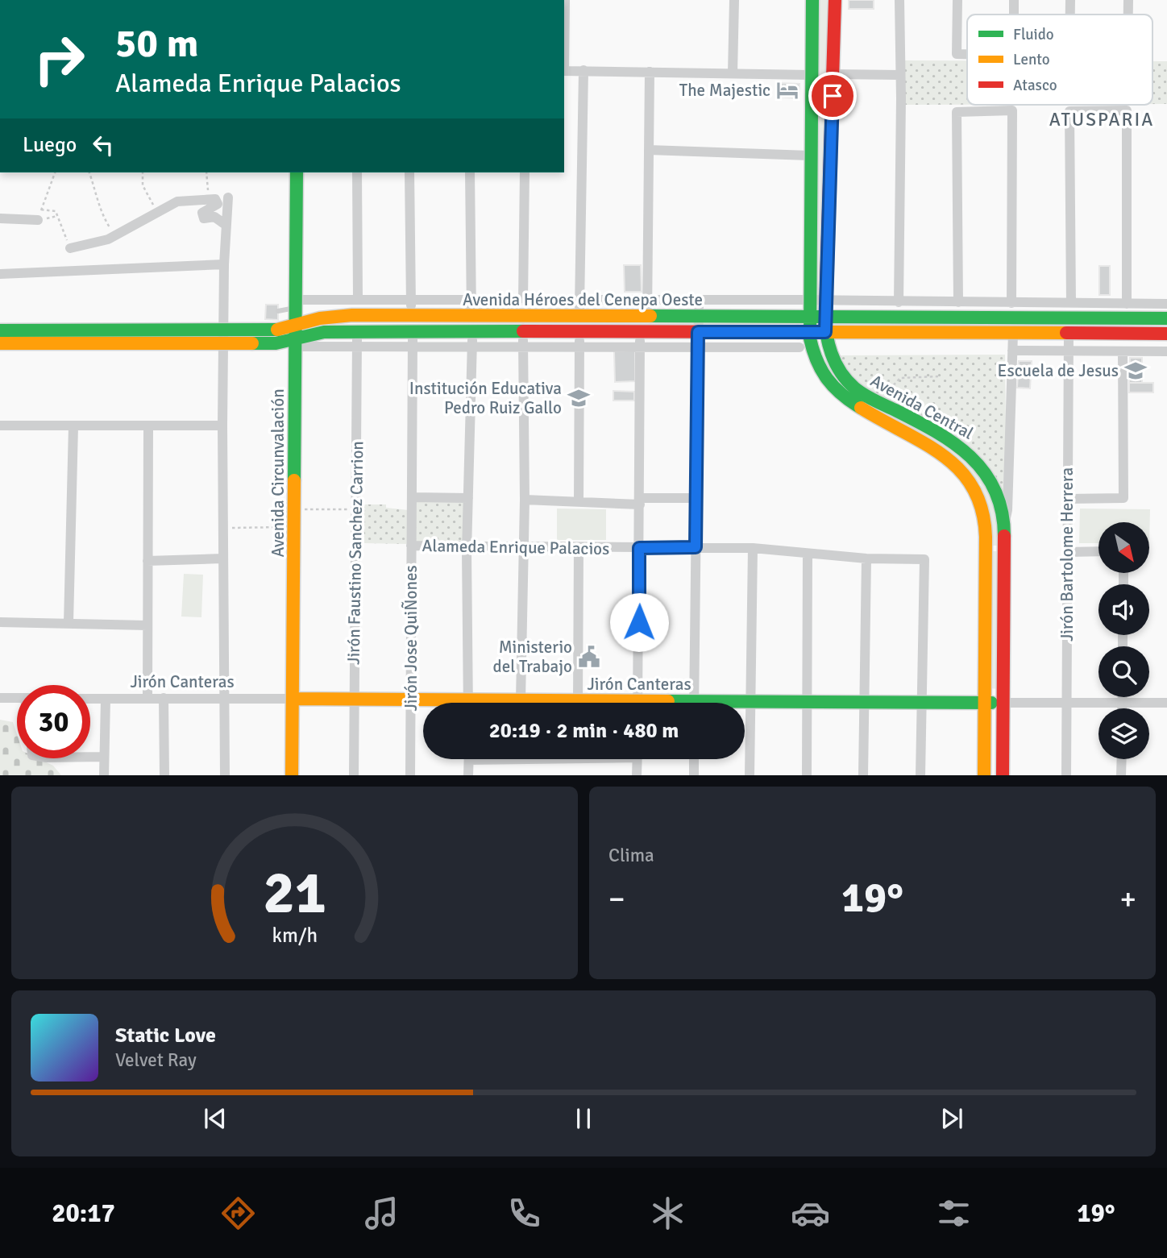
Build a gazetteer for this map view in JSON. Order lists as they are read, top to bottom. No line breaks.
{"streets":{"main road":["Avenida Héroes del Cenepa Oeste","Avenida Central","Avenida Circunvalación","Jirón Canteras"],"street":["Alameda Enrique Palacios","Jirón Faustino Sanchez Carrion","Jirón Bartolome Herrera","Jirón Jose QuiÑones"]},"crossings":[["Avenida Héroes del Cenepa Oeste","Avenida Central"],["Avenida Héroes del Cenepa Oeste","Avenida Circunvalación"],["Avenida Héroes del Cenepa Oeste","Jirón Faustino Sanchez Carrion"],["Avenida Héroes del Cenepa Oeste","Jirón Bartolome Herrera"],["Avenida Héroes del Cenepa Oeste","Jirón Jose QuiÑones"],["Avenida Central","Jirón Canteras"],["Avenida Circunvalación","Jirón Canteras"],["Alameda Enrique Palacios","Jirón Jose QuiÑones"],["Alameda Enrique Palacios","Jirón Canteras"],["Jirón Faustino Sanchez Carrion","Jirón Canteras"],["Jirón Bartolome Herrera","Jirón Canteras"],["Jirón Jose QuiÑones","Jirón Canteras"]],"districts":["ATUSPARIA"],"places":{"hotel":["The Majestic"],"school or university":["Escuela de Jesus","Institución Educativa Pedro Ruiz Gallo"],"public building":["Ministerio del Trabajo"]},"legend":["Fluido","Lento","Atasco"],"north":"bottom right","page":{"turn":["50 m","Alameda Enrique Palacios"],"then":"Luego","limit":"30","trip":"20:19 · 2 min · 480 m","tile":"Clima","heat":["−","19°","+"],"song":["Static Love","Velvet Ray"],"tabs":["20:17","19°"],"gauge":["21","km/h"]}}
